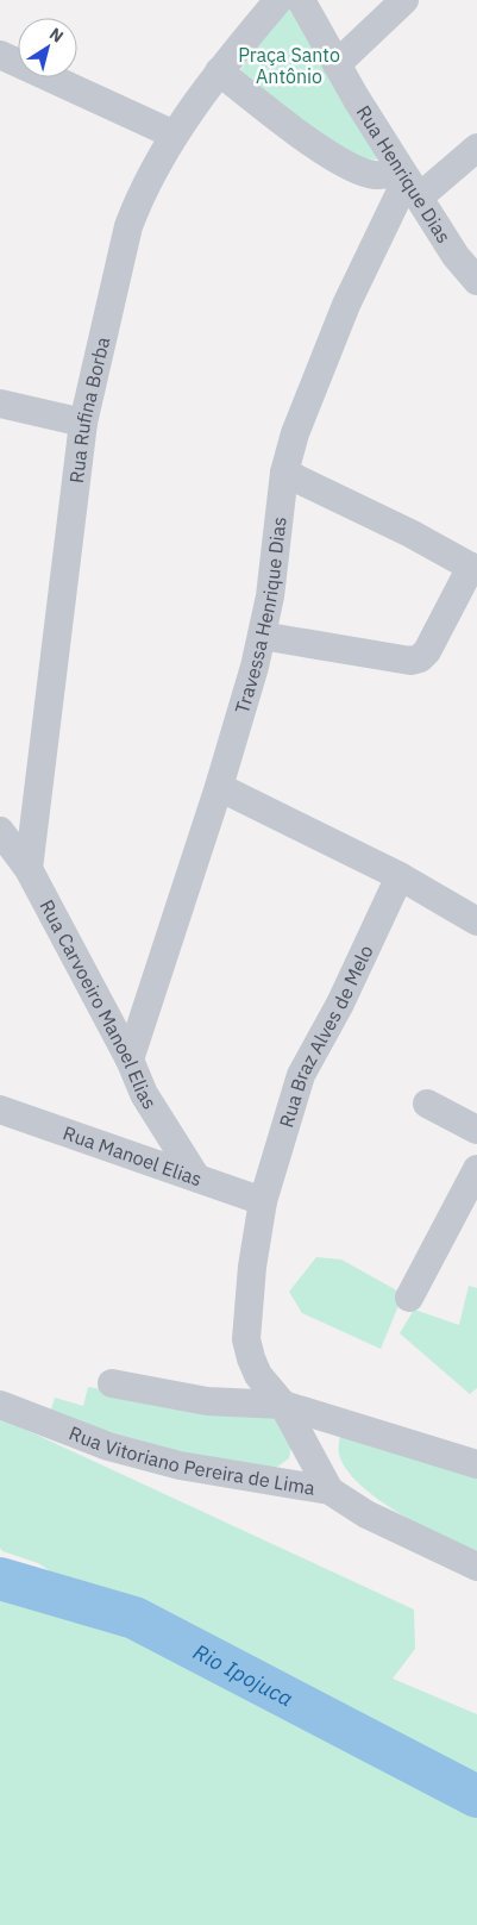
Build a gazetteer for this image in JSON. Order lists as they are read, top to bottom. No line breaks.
{"streets":{"street":["Rua Henrique Dias","Rua Rufina Borba","Travessa Henrique Dias","Rua Carvoeiro Manoel Elias","Rua Braz Alves de Melo","Rua Manoel Elias","Rua Vitoriano Pereira de Lima"]},"crossings":[["Rua Henrique Dias","Travessa Henrique Dias"],["Rua Rufina Borba","Rua Carvoeiro Manoel Elias"],["Travessa Henrique Dias","Rua Carvoeiro Manoel Elias"],["Rua Carvoeiro Manoel Elias","Rua Manoel Elias"],["Rua Braz Alves de Melo","Rua Manoel Elias"],["Rua Braz Alves de Melo","Rua Vitoriano Pereira de Lima"]],"water":["Rio Ipojuca"],"parks":["Praça Santo Antônio"],"north":"top right"}
